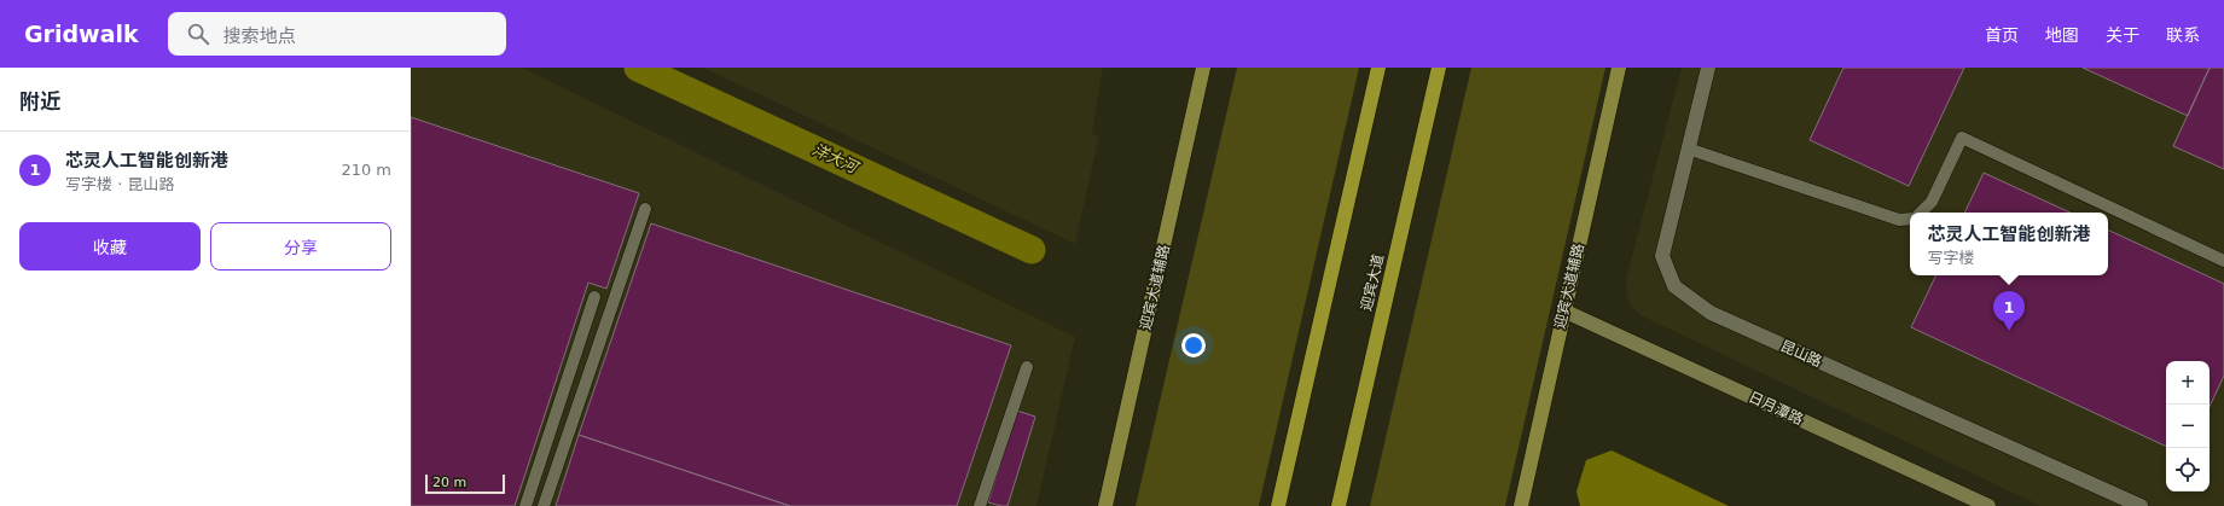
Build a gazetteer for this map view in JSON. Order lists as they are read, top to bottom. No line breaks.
{"streets":{"highway":["迎宾大道"],"main road":["迎宾大道辅路"],"street":["昆山路","日月潭路"]},"crossings":[["迎宾大道辅路","日月潭路"]],"water":["洋大河"],"scale_bar":"20 m","page":{"header":"Gridwalk","search":"搜索地点","nav":["首页","地图","关于","联系"],"heading":"附近","list":[{"mark":"1","name":"芯灵人工智能创新港","note":"写字楼 · 昆山路","value":"210 m"}],"buttons":["收藏","分享"],"popup":["芯灵人工智能创新港","写字楼"],"pins":"1","map_buttons":["+","−"],"scale":"20 m"}}
